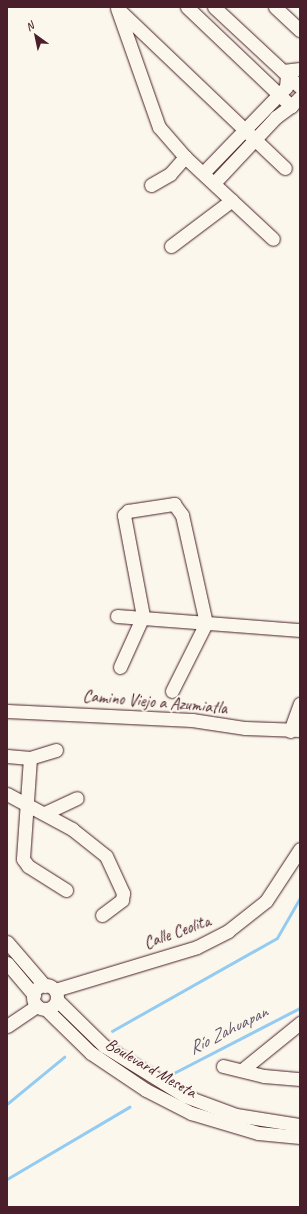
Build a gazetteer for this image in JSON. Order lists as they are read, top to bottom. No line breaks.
{"streets":{"street":["Camino Viejo a Azumiatla","Calle Ceolita","Boulevard Meseta"]},"crossings":[["Calle Ceolita","Boulevard Meseta"]],"water":["Río Zahuapan"],"north":"top left"}
